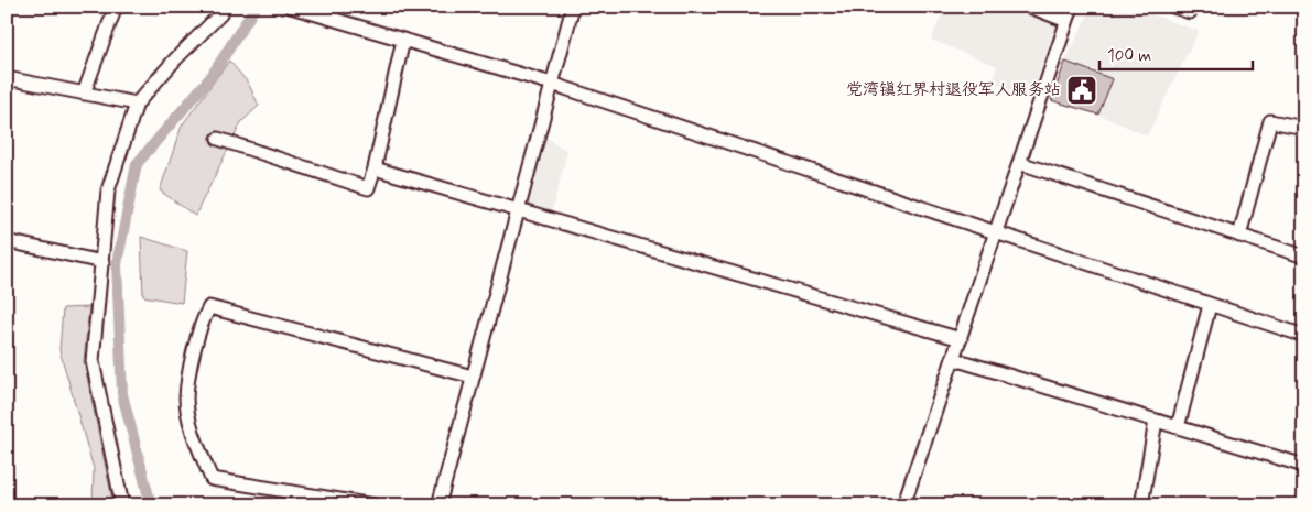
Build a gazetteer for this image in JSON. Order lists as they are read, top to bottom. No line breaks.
{"places":{"public building":["党湾镇红界村退役军人服务站"]},"scale_bar":"100 m"}
